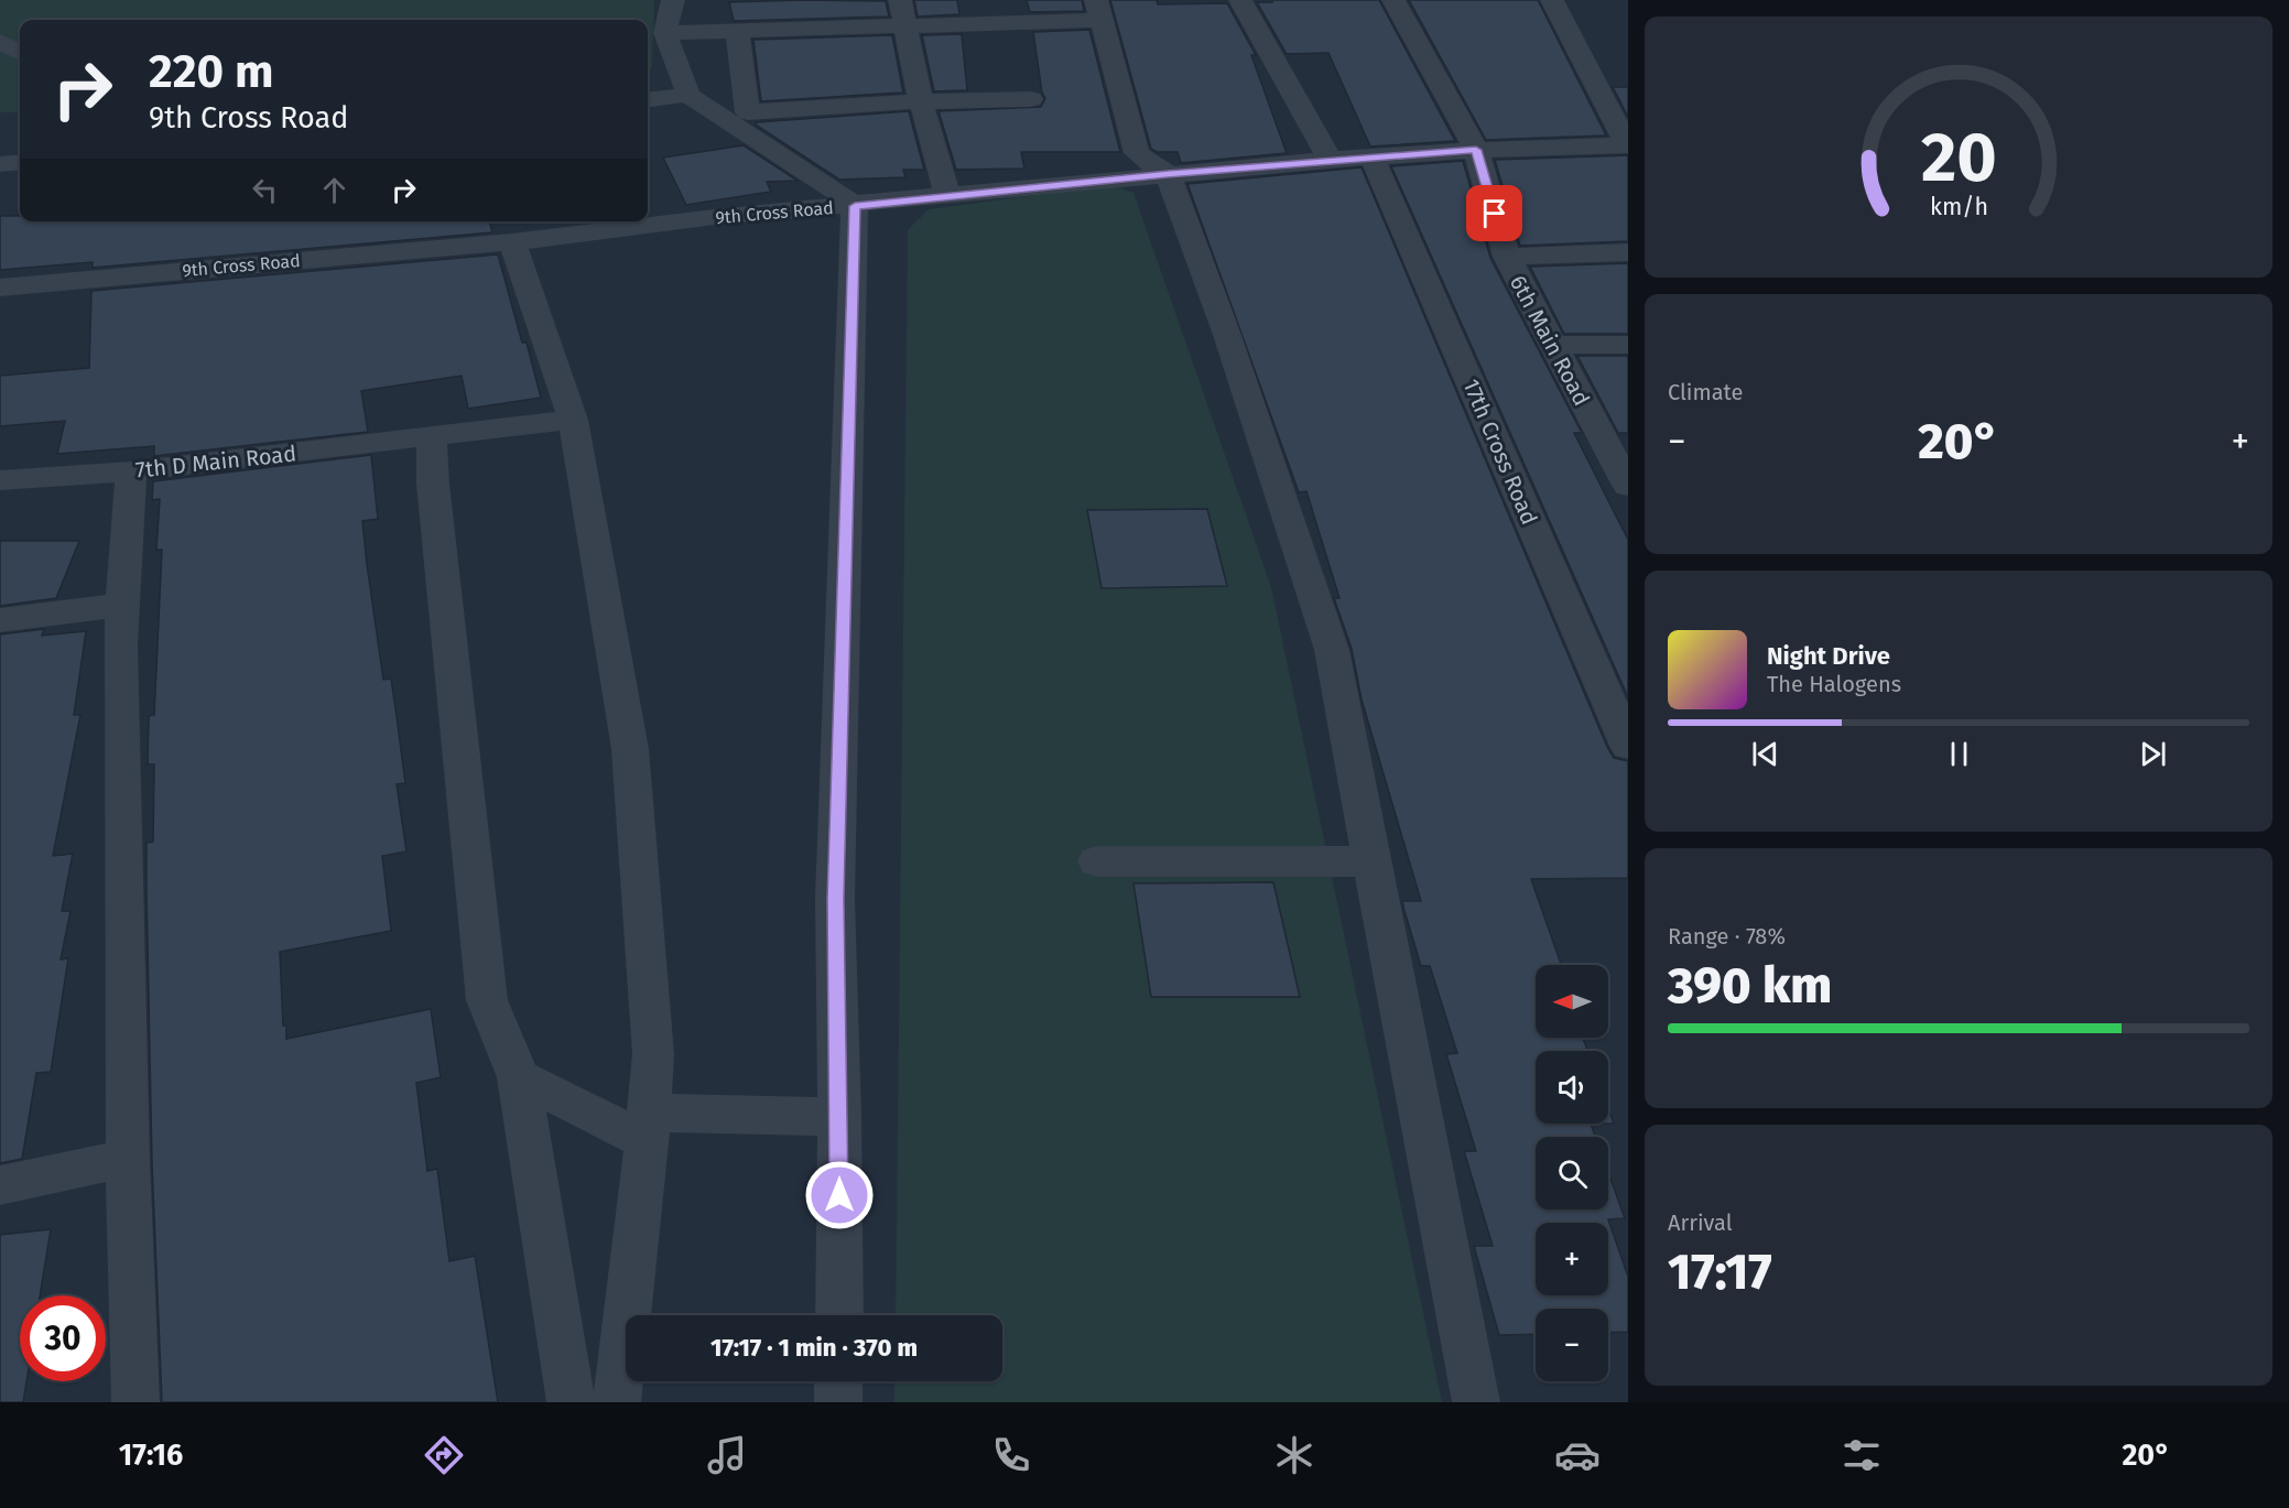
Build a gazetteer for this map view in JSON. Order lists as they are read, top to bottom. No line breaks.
{"streets":{"street":["9th Cross Road","6th Main Road","17th Cross Road","7th D Main Road"]},"crossings":[["9th Cross Road","6th Main Road"],["9th Cross Road","17th Cross Road"]],"north":"left","page":{"turn":["220 m","9th Cross Road"],"tile":["Climate",["Range · 78%","390 km"],["Arrival","17:17"]],"heat":["−","20°","+"],"song":["Night Drive","The Halogens"],"map_buttons":["+","−"],"limit":"30","trip":"17:17 · 1 min · 370 m","tabs":["17:16","20°"],"gauge":["20","km/h"]}}
